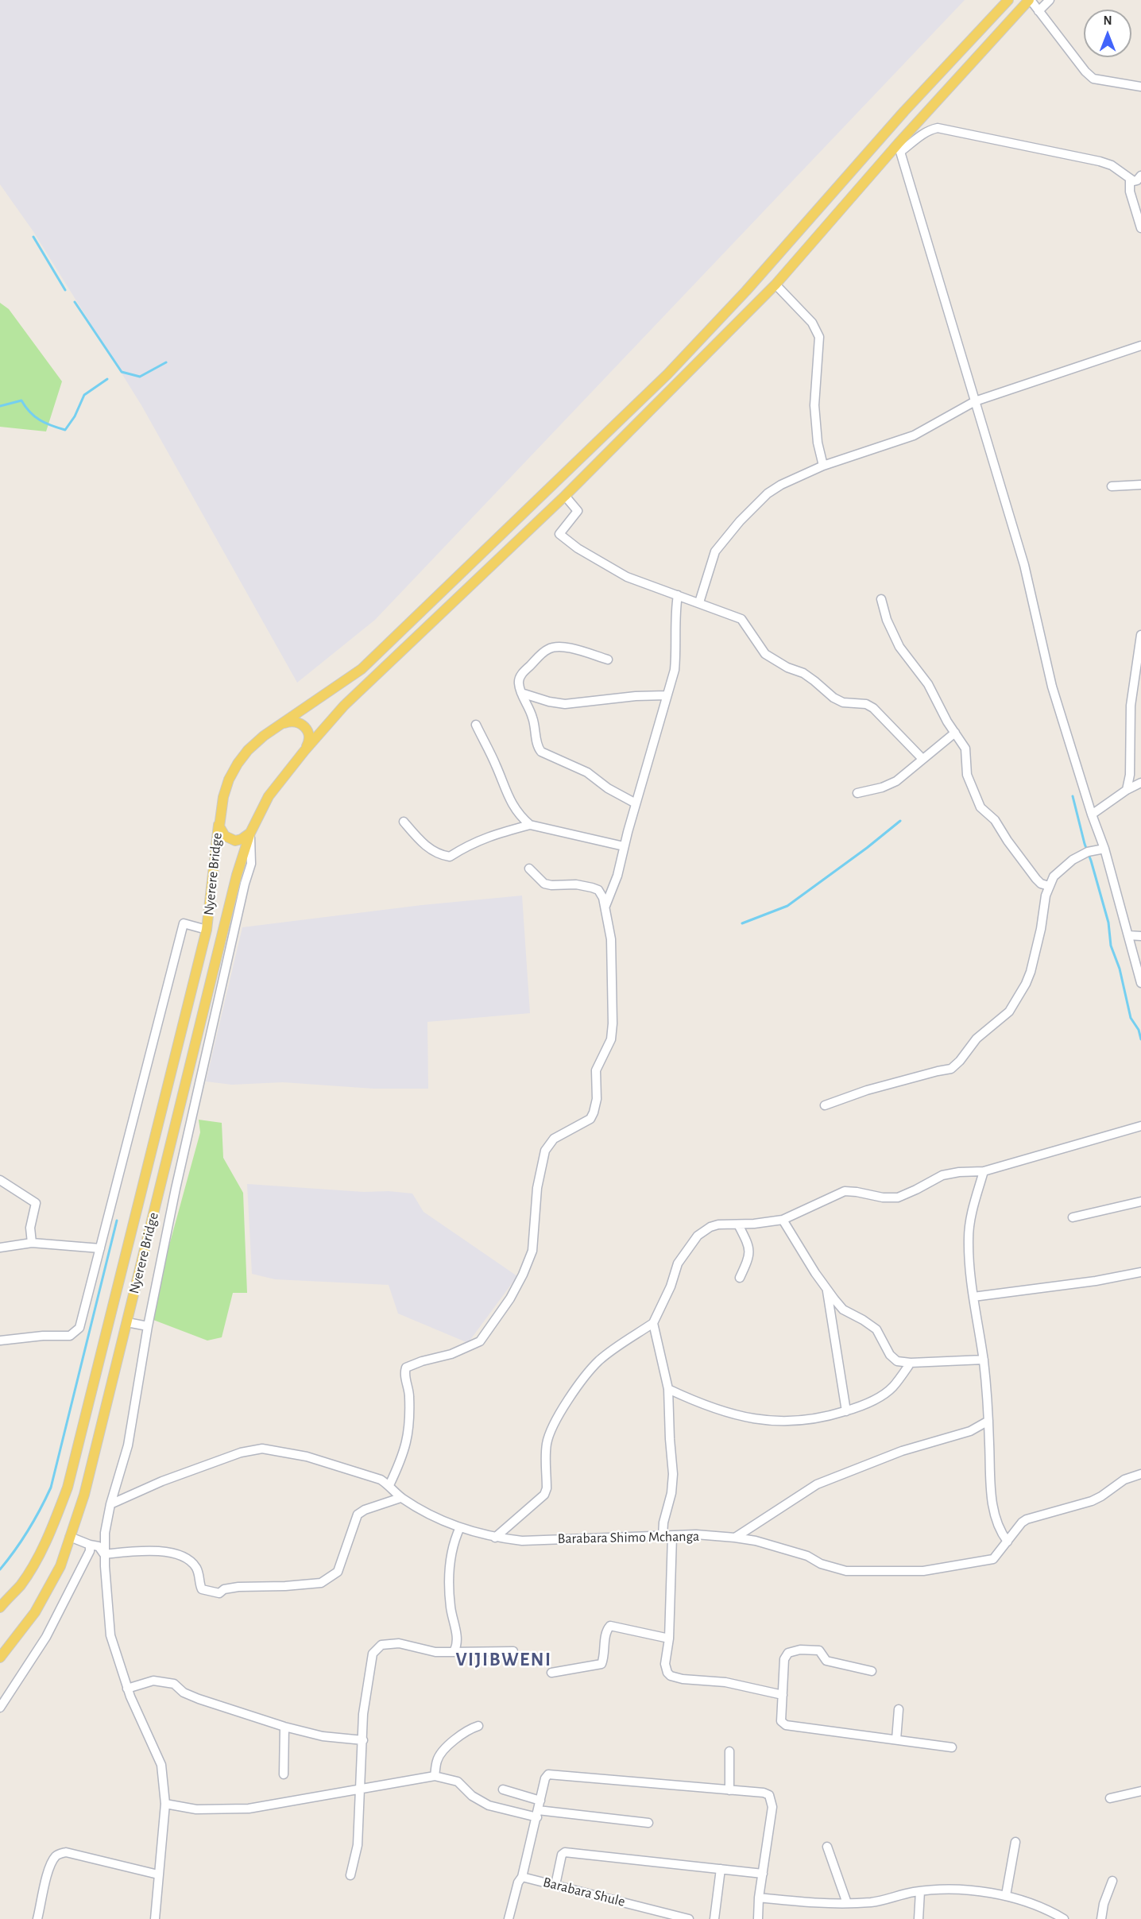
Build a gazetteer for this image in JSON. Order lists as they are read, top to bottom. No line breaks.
{"streets":{"main road":["Nyerere Bridge"],"street":["Barabara Shimo Mchanga","Barabara Shule"]},"districts":["VIJIBWENI"],"north":"top"}
